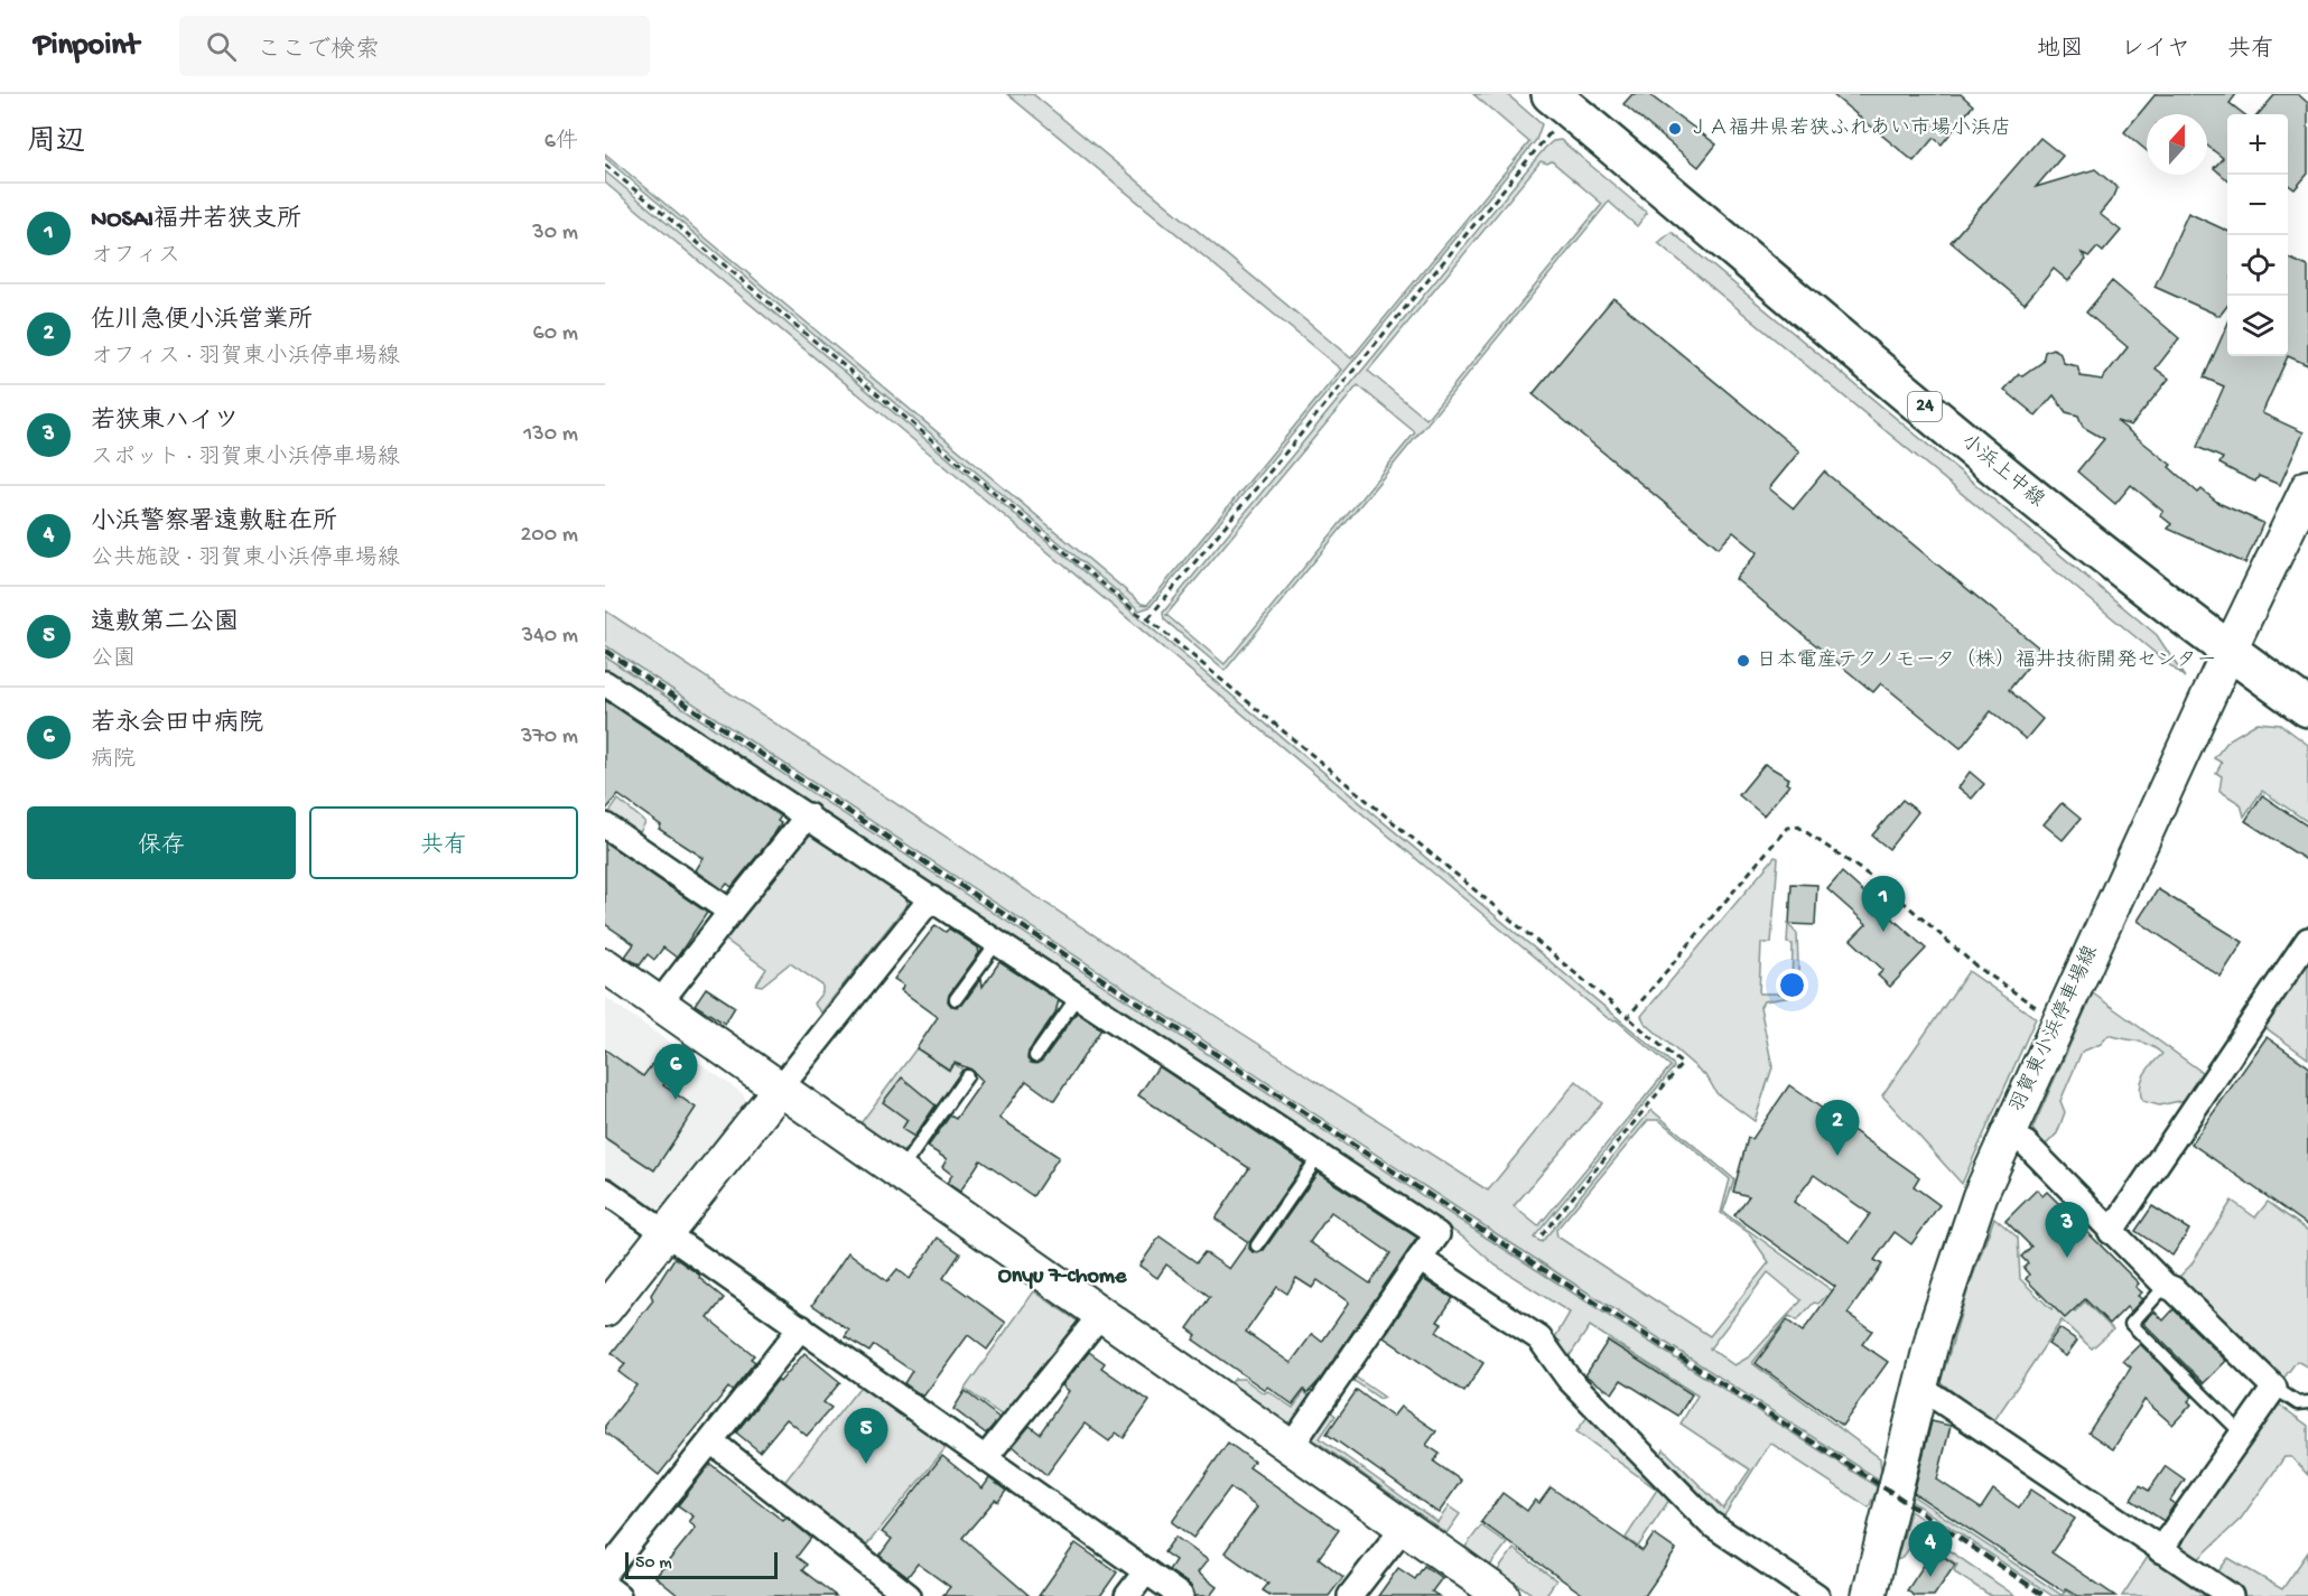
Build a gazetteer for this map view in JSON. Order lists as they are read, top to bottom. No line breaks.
{"streets":{"main road":["24","小浜上中線"],"street":["羽賀東小浜停車場線"]},"crossings":[["小浜上中線","羽賀東小浜停車場線"]],"districts":["Onyu 7-chome"],"places":["ＪＡ福井県若狭ふれあい市場小浜店","日本電産テクノモータ（株）福井技術開発センター"],"scale_bar":"50 m","north":"top","page":{"header":"Pinpoint","search":"ここで検索","nav":["地図","レイヤ","共有"],"heading":["周辺","6件"],"map_buttons":["+","−"],"list":[{"mark":"1","name":"NOSAI福井若狭支所","note":"オフィス","value":"30 m"},{"mark":"2","name":"佐川急便小浜営業所","note":"オフィス · 羽賀東小浜停車場線","value":"60 m"},{"mark":"3","name":"若狭東ハイツ","note":"スポット · 羽賀東小浜停車場線","value":"130 m"},{"mark":"4","name":"小浜警察署遠敷駐在所","note":"公共施設 · 羽賀東小浜停車場線","value":"200 m"},{"mark":"5","name":"遠敷第二公園","note":"公園","value":"340 m"},{"mark":"6","name":"若永会田中病院","note":"病院","value":"370 m"}],"buttons":["保存","共有"],"pins":["1","6","2","3","5","4"],"scale":"50 m"}}
